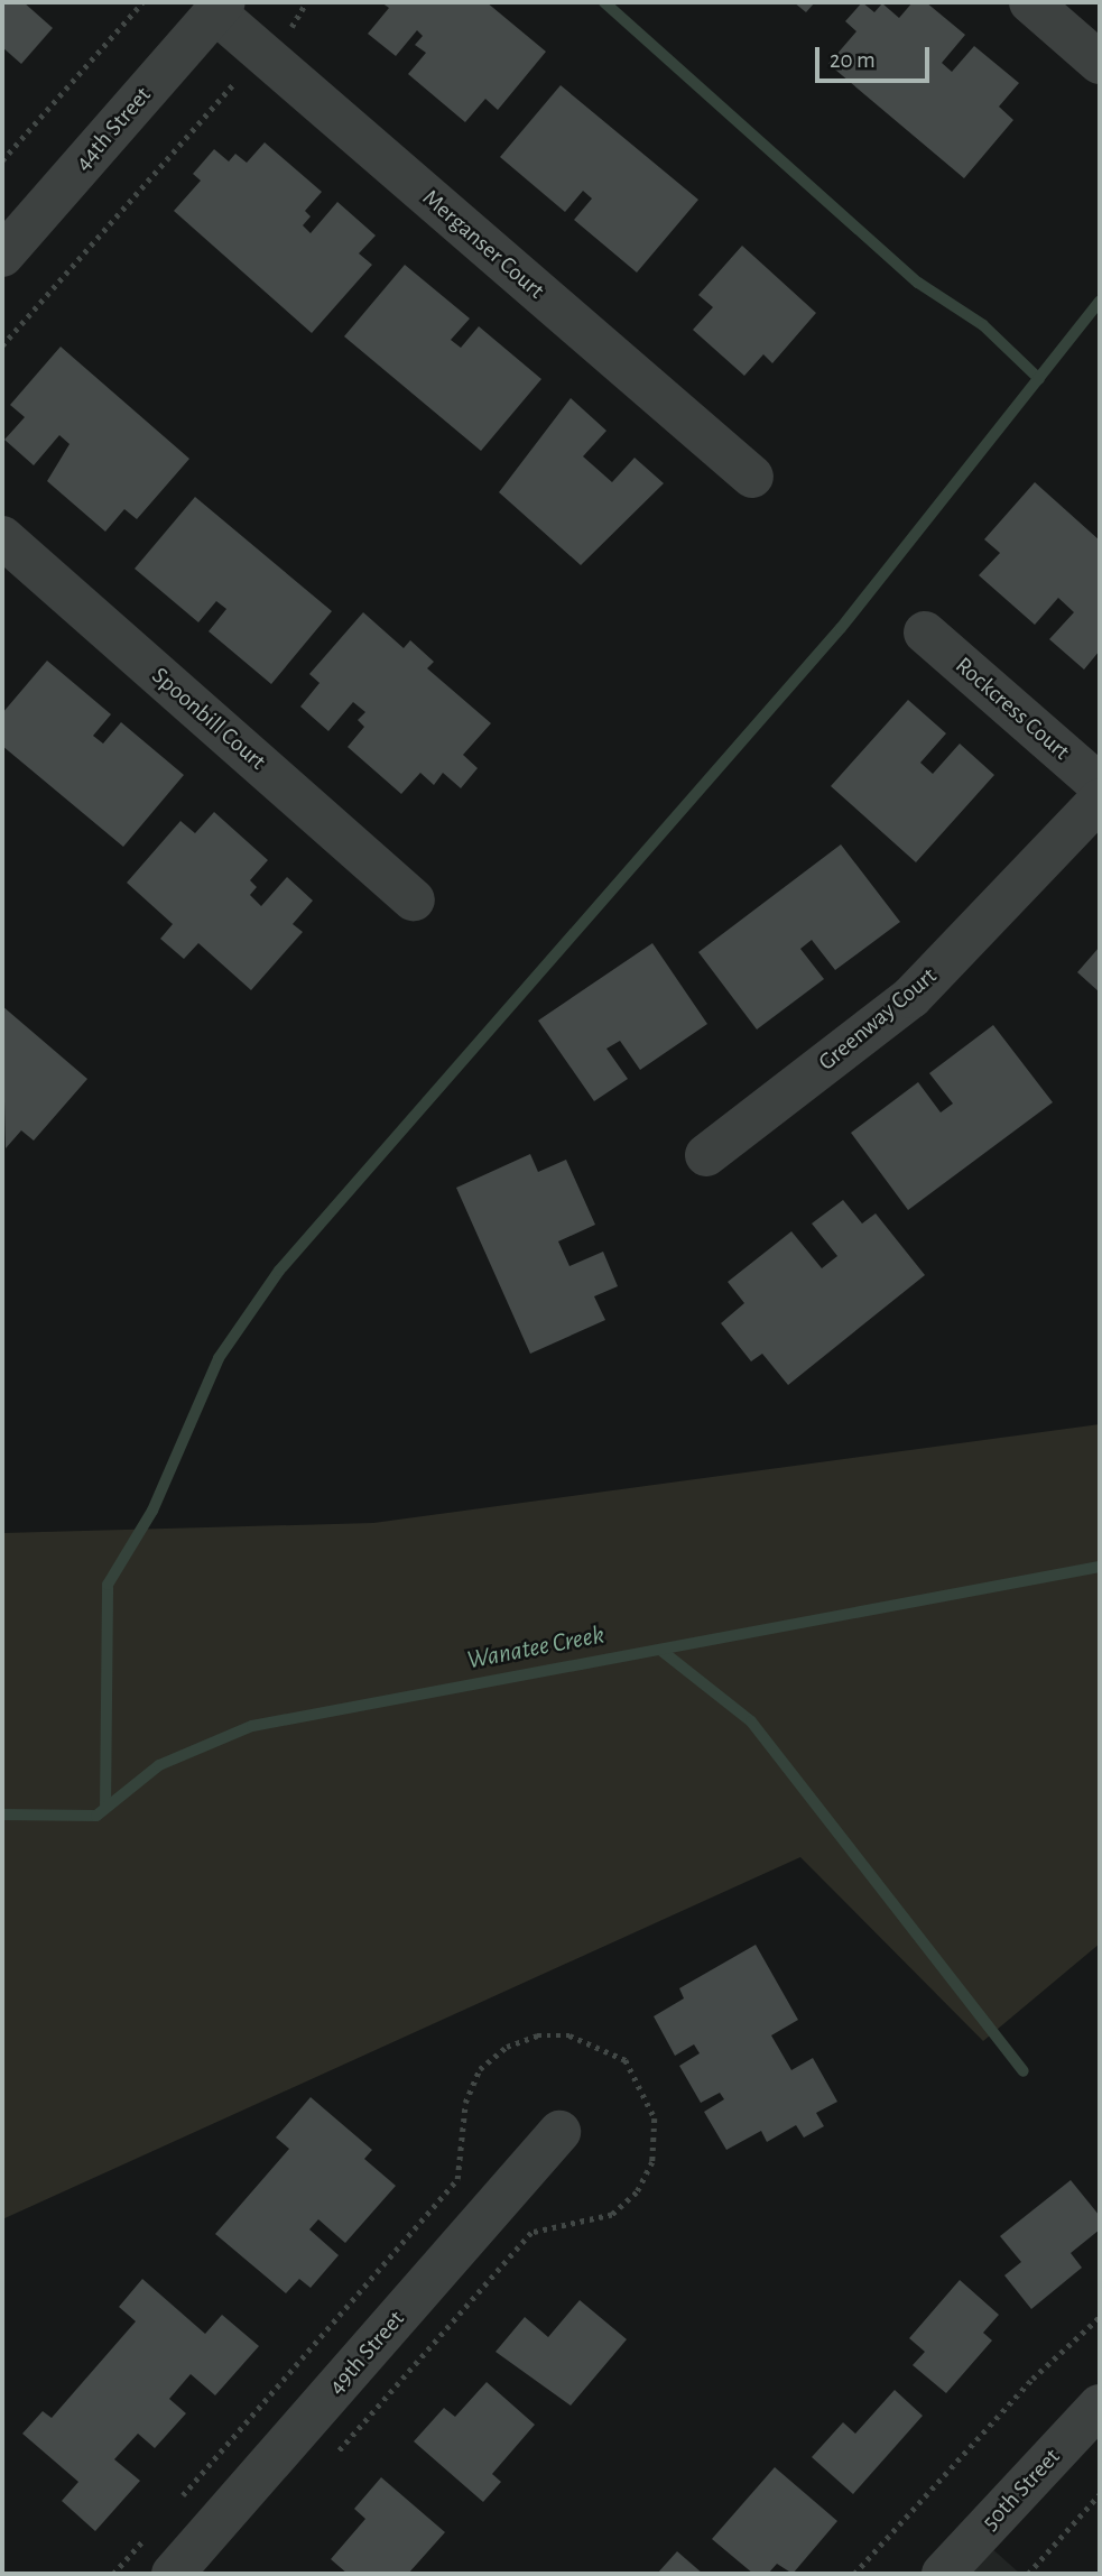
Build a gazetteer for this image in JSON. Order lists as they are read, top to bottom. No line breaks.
{"streets":{"street":["44th Street","Merganser Court","Rockcress Court","Spoonbill Court","Greenway Court","49th Street","50th Street"]},"crossings":[["44th Street","Merganser Court"]],"water":["Wanatee Creek"],"scale_bar":"20 m"}
